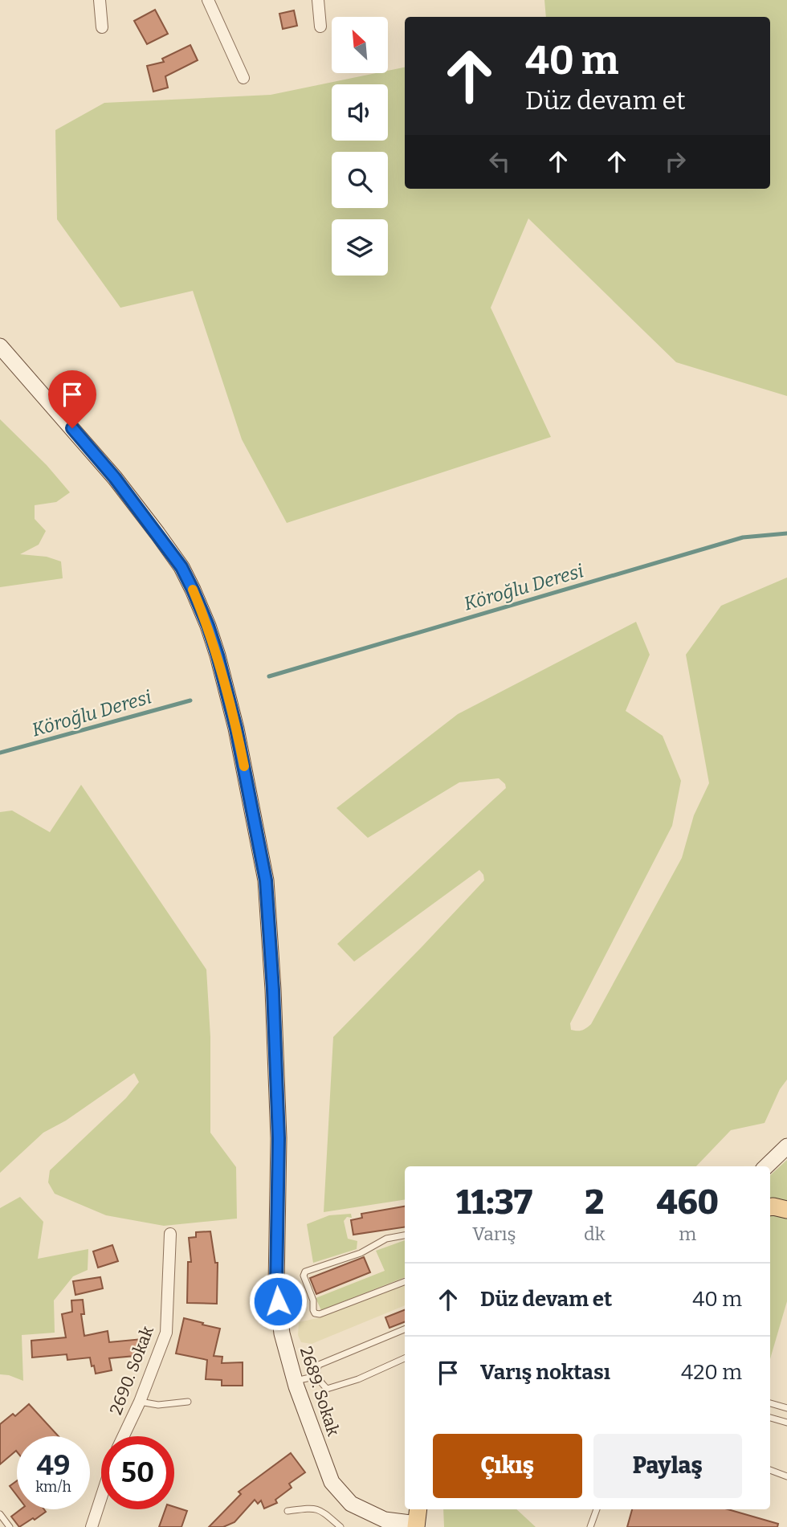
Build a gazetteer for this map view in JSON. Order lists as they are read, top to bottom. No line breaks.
{"streets":{"main road":["2689. Sokak"],"street":["2690. Sokak"]},"water":["Köroğlu Deresi"],"north":"top left","page":{"turn":["40 m","Düz devam et"],"eta":["11:37","Varış","2","dk","460","m"],"list":[{"name":"Düz devam et","value":"40 m"},{"name":"Varış noktası","value":"420 m"}],"buttons":["Çıkış","Paylaş"],"speed":"49 km/h","limit":"50"}}
